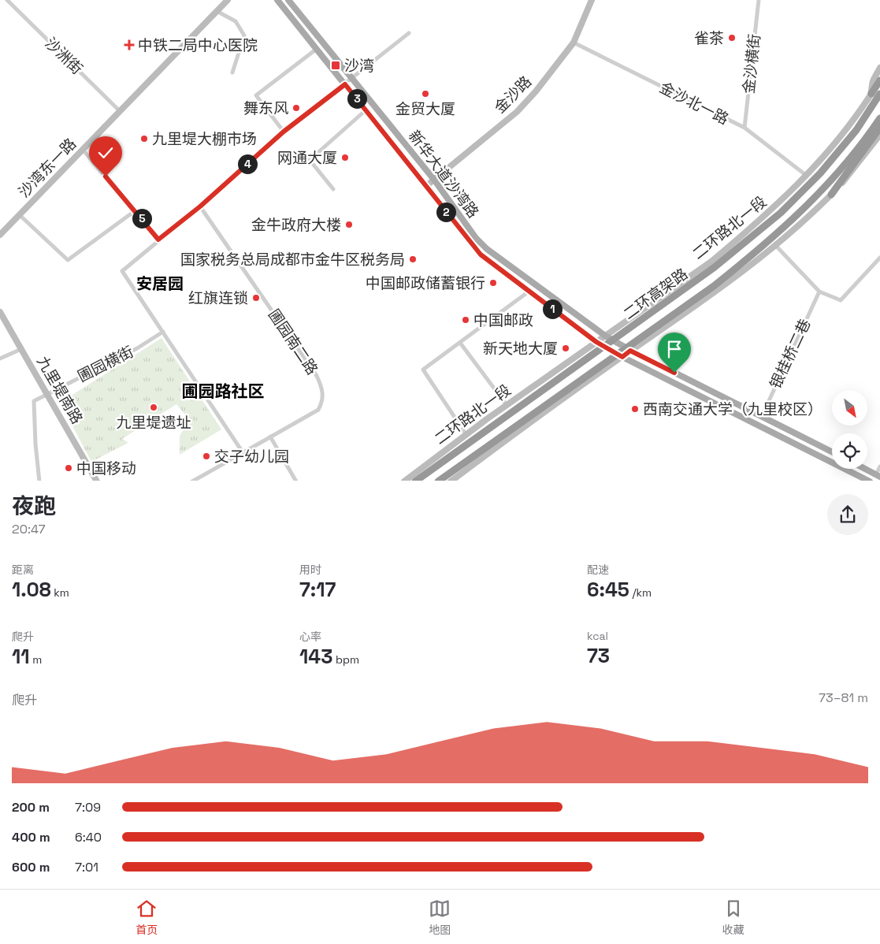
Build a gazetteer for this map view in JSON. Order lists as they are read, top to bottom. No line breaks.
{"streets":{"highway":["二环高架路"],"main road":["金沙路","沙湾东一路","新华大道沙湾路","二环路北一段","九里堤南路"],"street":["沙洲街","金沙横街","金沙北一路","圃园南二路","银桂桥二巷","圃园横街"]},"crossings":[["沙洲街","沙湾东一路"],["金沙横街","金沙北一路"],["金沙路","金沙北一路"],["金沙路","新华大道沙湾路"],["金沙北一路","二环路北一段"],["新华大道沙湾路","二环路北一段"],["新华大道沙湾路","银桂桥二巷"],["圃园横街","九里堤南路"]],"districts":["安居园","圃园路社区"],"places":{"other":["雀茶","金贸大厦","舞东风","九里堤大棚市场","网通大厦","金牛政府大楼","国家税务总局成都市金牛区税务局","中国邮政储蓄银行","红旗连锁","中国邮政","新天地大厦","九里堤遗址","西南交通大学（九里校区）","交子幼儿园","中国移动"],"health":["中铁二局中心医院"],"transit":["沙湾"]},"north":"bottom right","page":{"pins":["3","4","2","5","1"],"heading":["夜跑","20:47"],"stats":[["距离","1.08 km"],["用时","7:17"],["配速","6:45 /km"],["爬升","11 m"],["心率","143 bpm"],["kcal","73"]],"chart":["爬升","73–81 m"],"list":[{"name":"200 m","note":"7:09"},{"name":"400 m","note":"6:40"},{"name":"600 m","note":"7:01"}],"tabs":["首页","地图","收藏"]}}
